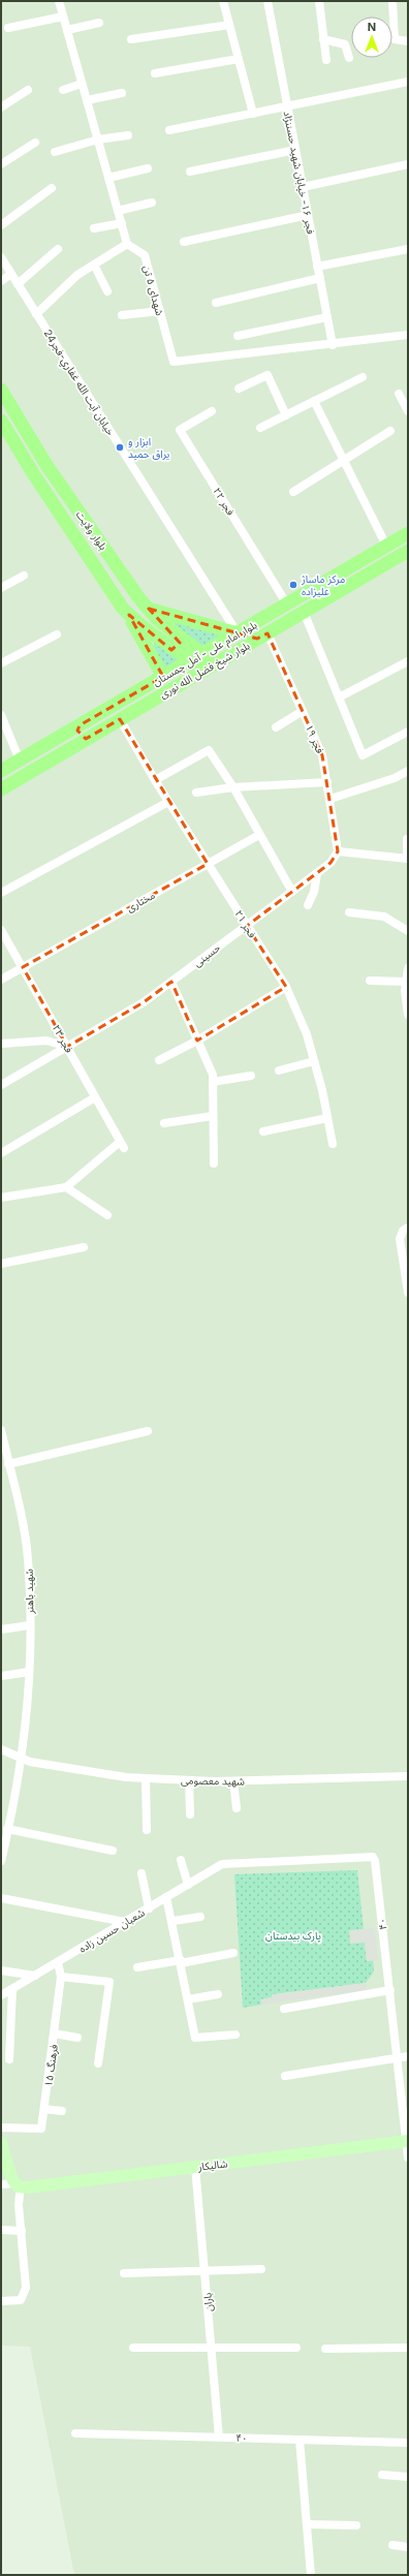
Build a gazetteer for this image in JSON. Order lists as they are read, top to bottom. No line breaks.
{"streets":{"main road":["بلوار ولایت","بلوار امام علی - آمل چمستان","بلوار شیخ فضل الله نوری","شالیکار"],"street":["فجر ۱۶- خیابان شهید حسننژاد","شهدای ۵ تن","خيابان آيت الله غفاري-فجر24","فجر ۲۲","فجر ۱۹","مختاری","فجر ۲۱","حسینی","فجر ۲۳","شهید باهنر","شهید معصومی","۴۰","شعبان حسین زاده","فرهنگ ۱۵","باران"]},"crossings":[["فجر ۱۶- خیابان شهید حسننژاد","شهدای ۵ تن"],["خيابان آيت الله غفاري-فجر24","بلوار امام علی - آمل چمستان"],["فجر ۲۲","بلوار امام علی - آمل چمستان"],["بلوار ولایت","بلوار امام علی - آمل چمستان"],["بلوار شیخ فضل الله نوری","فجر ۱۹"],["بلوار شیخ فضل الله نوری","فجر ۲۱"],["فجر ۱۹","حسینی"],["مختاری","فجر ۲۱"],["مختاری","فجر ۲۳"],["فجر ۲۱","حسینی"],["حسینی","فجر ۲۳"],["شهید باهنر","شهید معصومی"],["۴۰","شعبان حسین زاده"],["۴۰","شالیکار"],["۴۰","باران"],["شعبان حسین زاده","فرهنگ ۱۵"],["شالیکار","باران"]],"parks":["پارک بیدستان"],"places":["ابزار و یراق حمید","مرکز ماساژ علیزاده"],"north":"top"}
